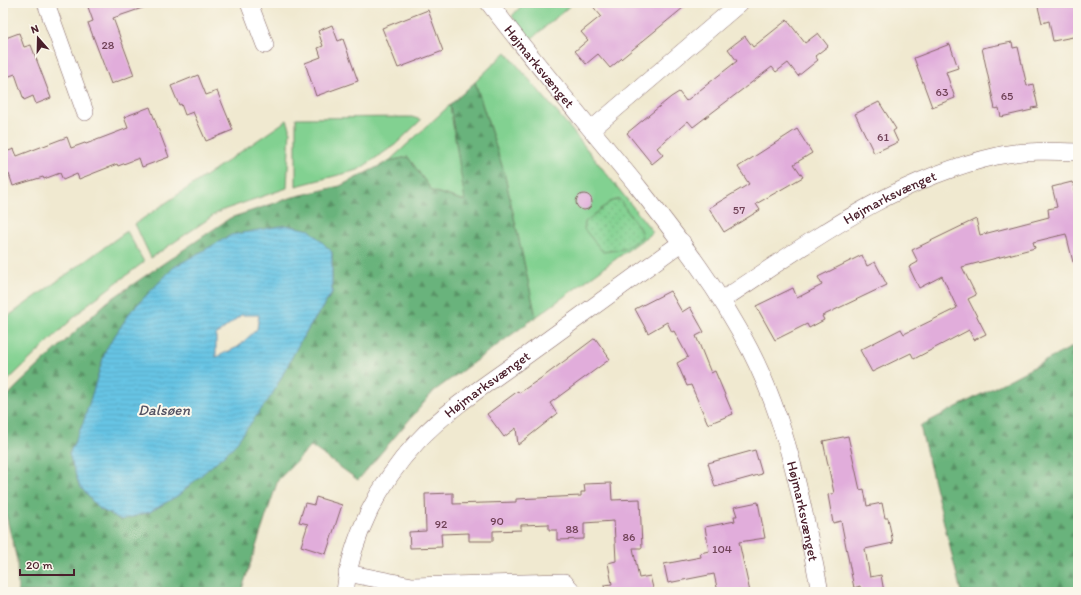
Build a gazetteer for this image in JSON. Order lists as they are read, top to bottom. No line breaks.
{"streets":{"street":["Højmarksvænget"]},"water":["Dalsøen"],"house_numbers":["28","63","65","61","57","90","92","88","86","104"],"scale_bar":"20 m","north":"top"}
